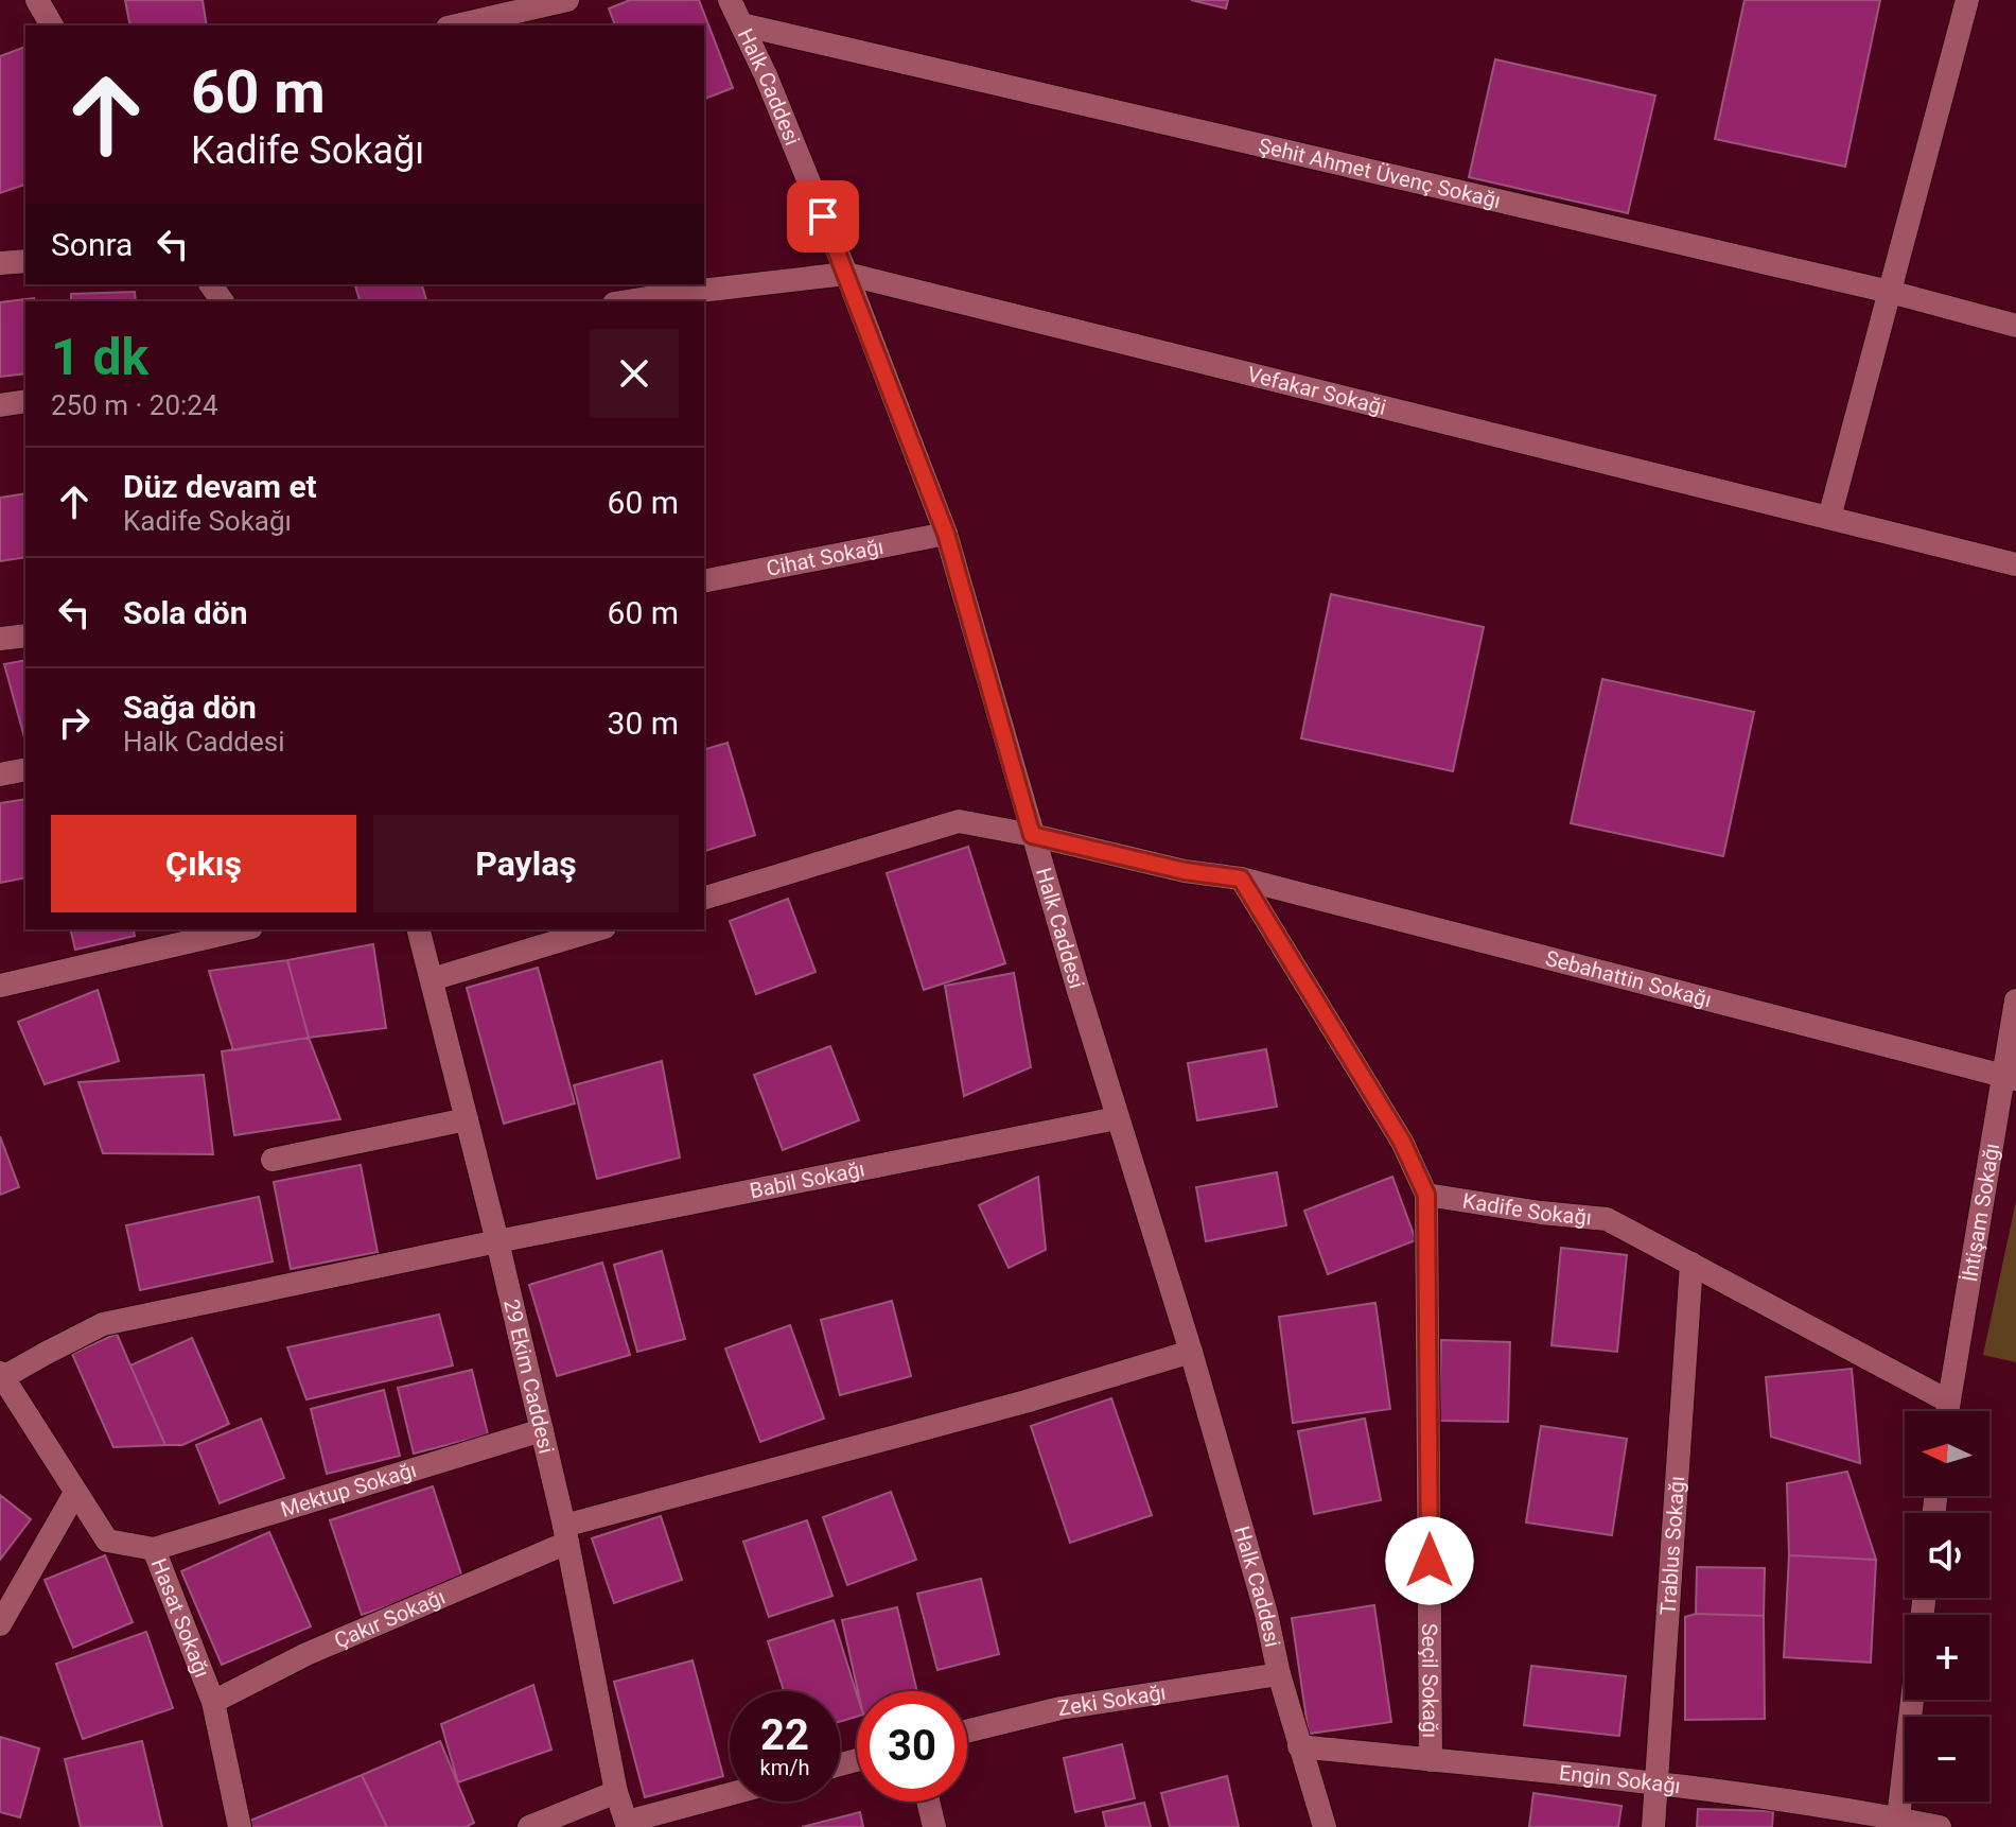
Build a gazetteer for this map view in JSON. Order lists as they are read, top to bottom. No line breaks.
{"streets":{"street":["Halk Caddesi","Şehit Ahmet Üvenç Sokağı","Vefakar Sokaği","Cihat Sokağı","Sebahattin Sokağı","Babil Sokağı","Kadife Sokağı","İhtişam Sokağı","29 Ekim Caddesi","Mektup Sokağı","Trablus Sokağı","Hasat Sokağı","Çakır Sokağı","Seçil Sokağı","Zeki Sokağı","Engin Sokağı"]},"crossings":[["Halk Caddesi","Şehit Ahmet Üvenç Sokağı"],["Halk Caddesi","Vefakar Sokaği"],["Halk Caddesi","Cihat Sokağı"],["Halk Caddesi","Sebahattin Sokağı"],["Halk Caddesi","Babil Sokağı"],["Halk Caddesi","Çakır Sokağı"],["Halk Caddesi","Zeki Sokağı"],["Halk Caddesi","Engin Sokağı"],["Sebahattin Sokağı","İhtişam Sokağı"],["Babil Sokağı","29 Ekim Caddesi"],["Babil Sokağı","Hasat Sokağı"],["Kadife Sokağı","İhtişam Sokağı"],["Kadife Sokağı","Trablus Sokağı"],["Kadife Sokağı","Seçil Sokağı"],["29 Ekim Caddesi","Mektup Sokağı"],["29 Ekim Caddesi","Çakır Sokağı"],["Mektup Sokağı","Hasat Sokağı"],["Trablus Sokağı","Engin Sokağı"],["Hasat Sokağı","Çakır Sokağı"],["Seçil Sokağı","Engin Sokağı"]],"north":"left","page":{"turn":["60 m","Kadife Sokağı"],"then":"Sonra","heading":["1 dk","250 m · 20:24"],"list":[{"name":"Düz devam et","note":"Kadife Sokağı","value":"60 m"},{"name":"Sola dön","value":"60 m"},{"name":"Sağa dön","note":"Halk Caddesi","value":"30 m"}],"buttons":["Çıkış","Paylaş"],"map_buttons":["+","−"],"speed":"22 km/h","limit":"30"}}
